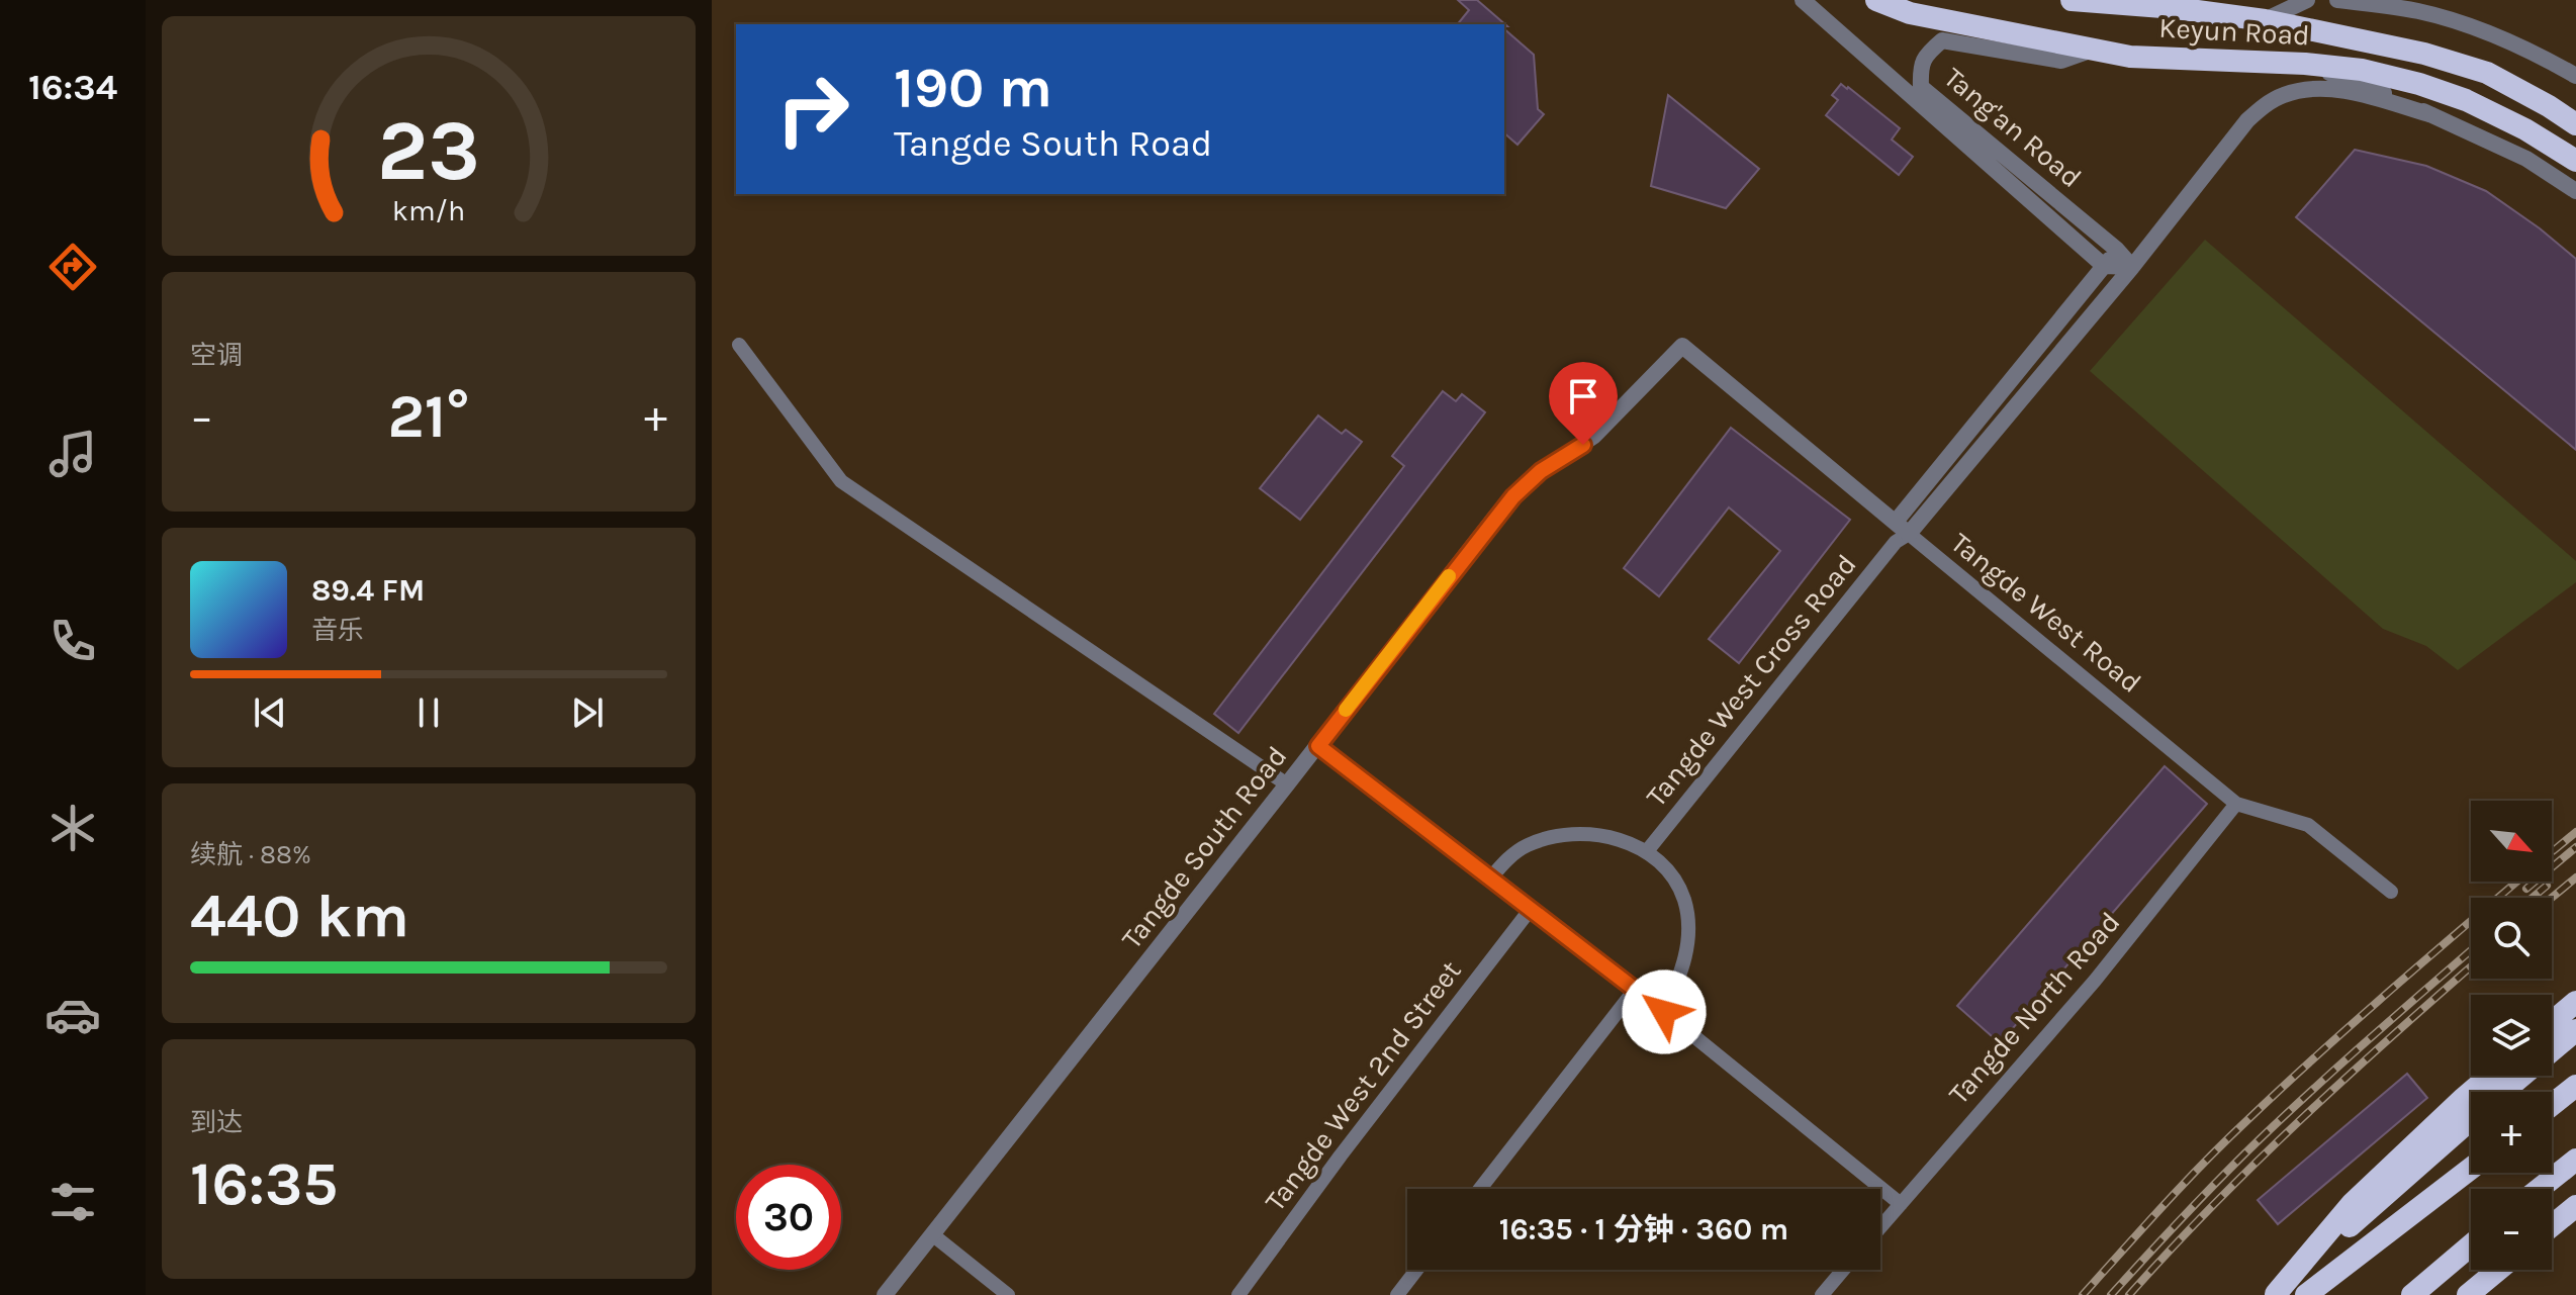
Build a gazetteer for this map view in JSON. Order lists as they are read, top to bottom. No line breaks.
{"streets":{"highway":["Keyun Road"],"street":["Tang'an Road","Tangde West Road","Tangde West Cross Road","Tangde South Road","Tangde North Road","Tangde West 2nd Street"]},"crossings":[["Keyun Road","Tang'an Road"],["Tangde West Road","Tangde West Cross Road"],["Tangde West Road","Tangde South Road"],["Tangde West Road","Tangde North Road"]],"north":"bottom right","page":{"tabs":"16:34","turn":["190 m","Tangde South Road"],"tile":["空调",["续航 · 88%","440 km"],["到达","16:35"]],"heat":["−","21°","+"],"song":["89.4 FM","音乐"],"map_buttons":["+","−"],"limit":"30","trip":"16:35 · 1 分钟 · 360 m","gauge":["23","km/h"]}}
